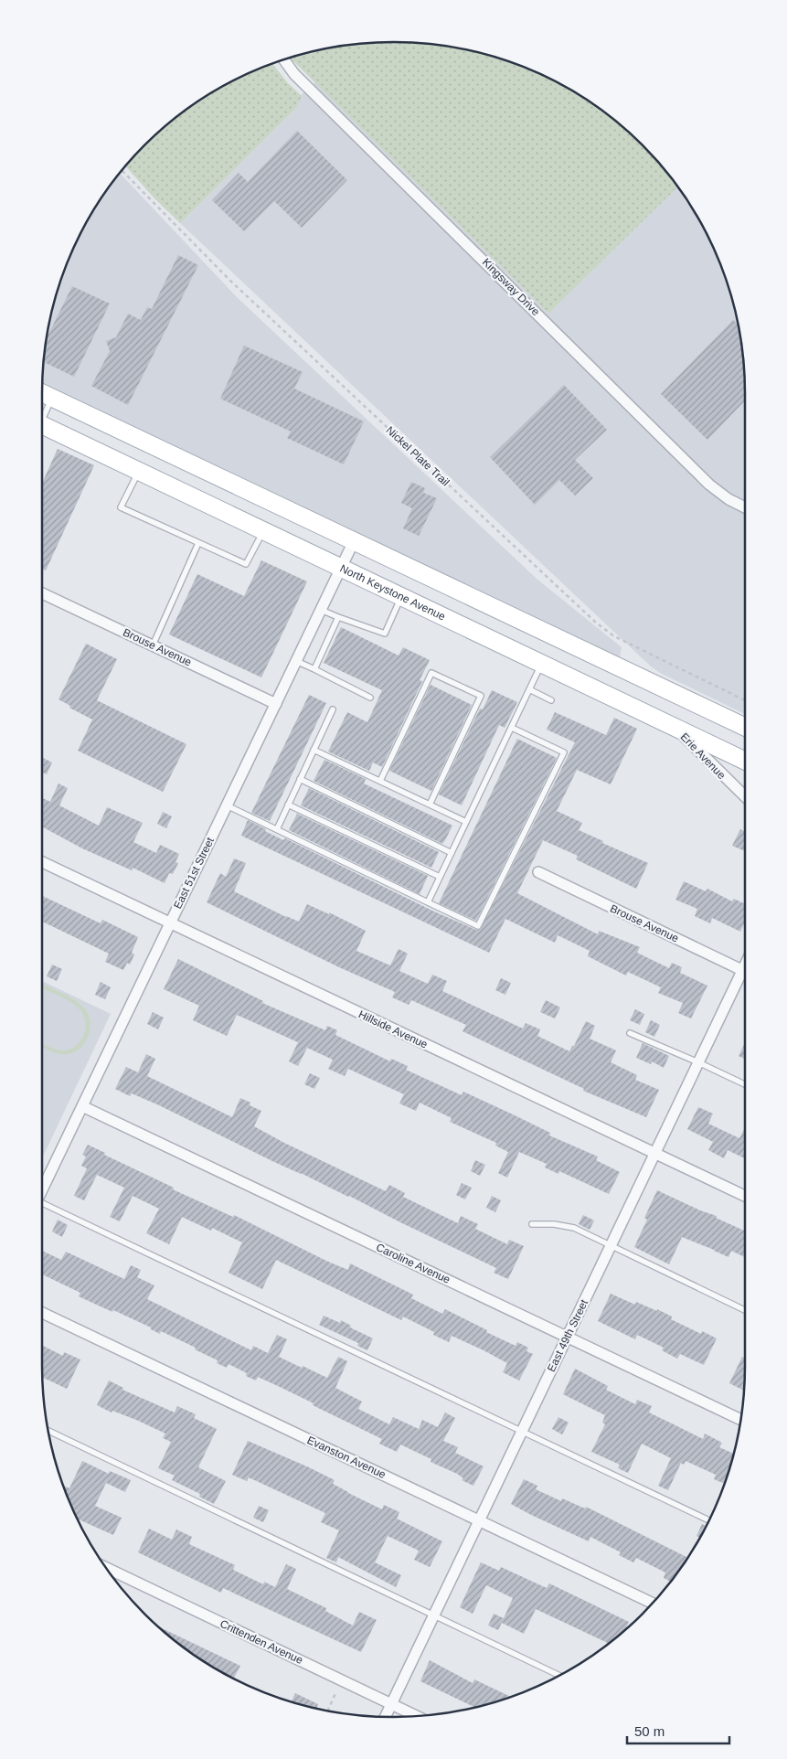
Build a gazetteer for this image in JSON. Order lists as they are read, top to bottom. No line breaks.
{"streets":{"main road":["North Keystone Avenue"],"street":["Kingsway Drive","Brouse Avenue","Erie Avenue","East 51st Street","Hillside Avenue","Caroline Avenue","East 49th Street","Evanston Avenue","Crittenden Avenue"],"path":["Nickel Plate Trail"]},"crossings":[["North Keystone Avenue","Erie Avenue"],["North Keystone Avenue","East 51st Street"],["Brouse Avenue","East 51st Street"],["East 51st Street","Hillside Avenue"],["East 51st Street","Caroline Avenue"],["Hillside Avenue","East 49th Street"],["Caroline Avenue","East 49th Street"],["East 49th Street","Evanston Avenue"],["East 49th Street","Crittenden Avenue"]],"scale_bar":"50 m"}
